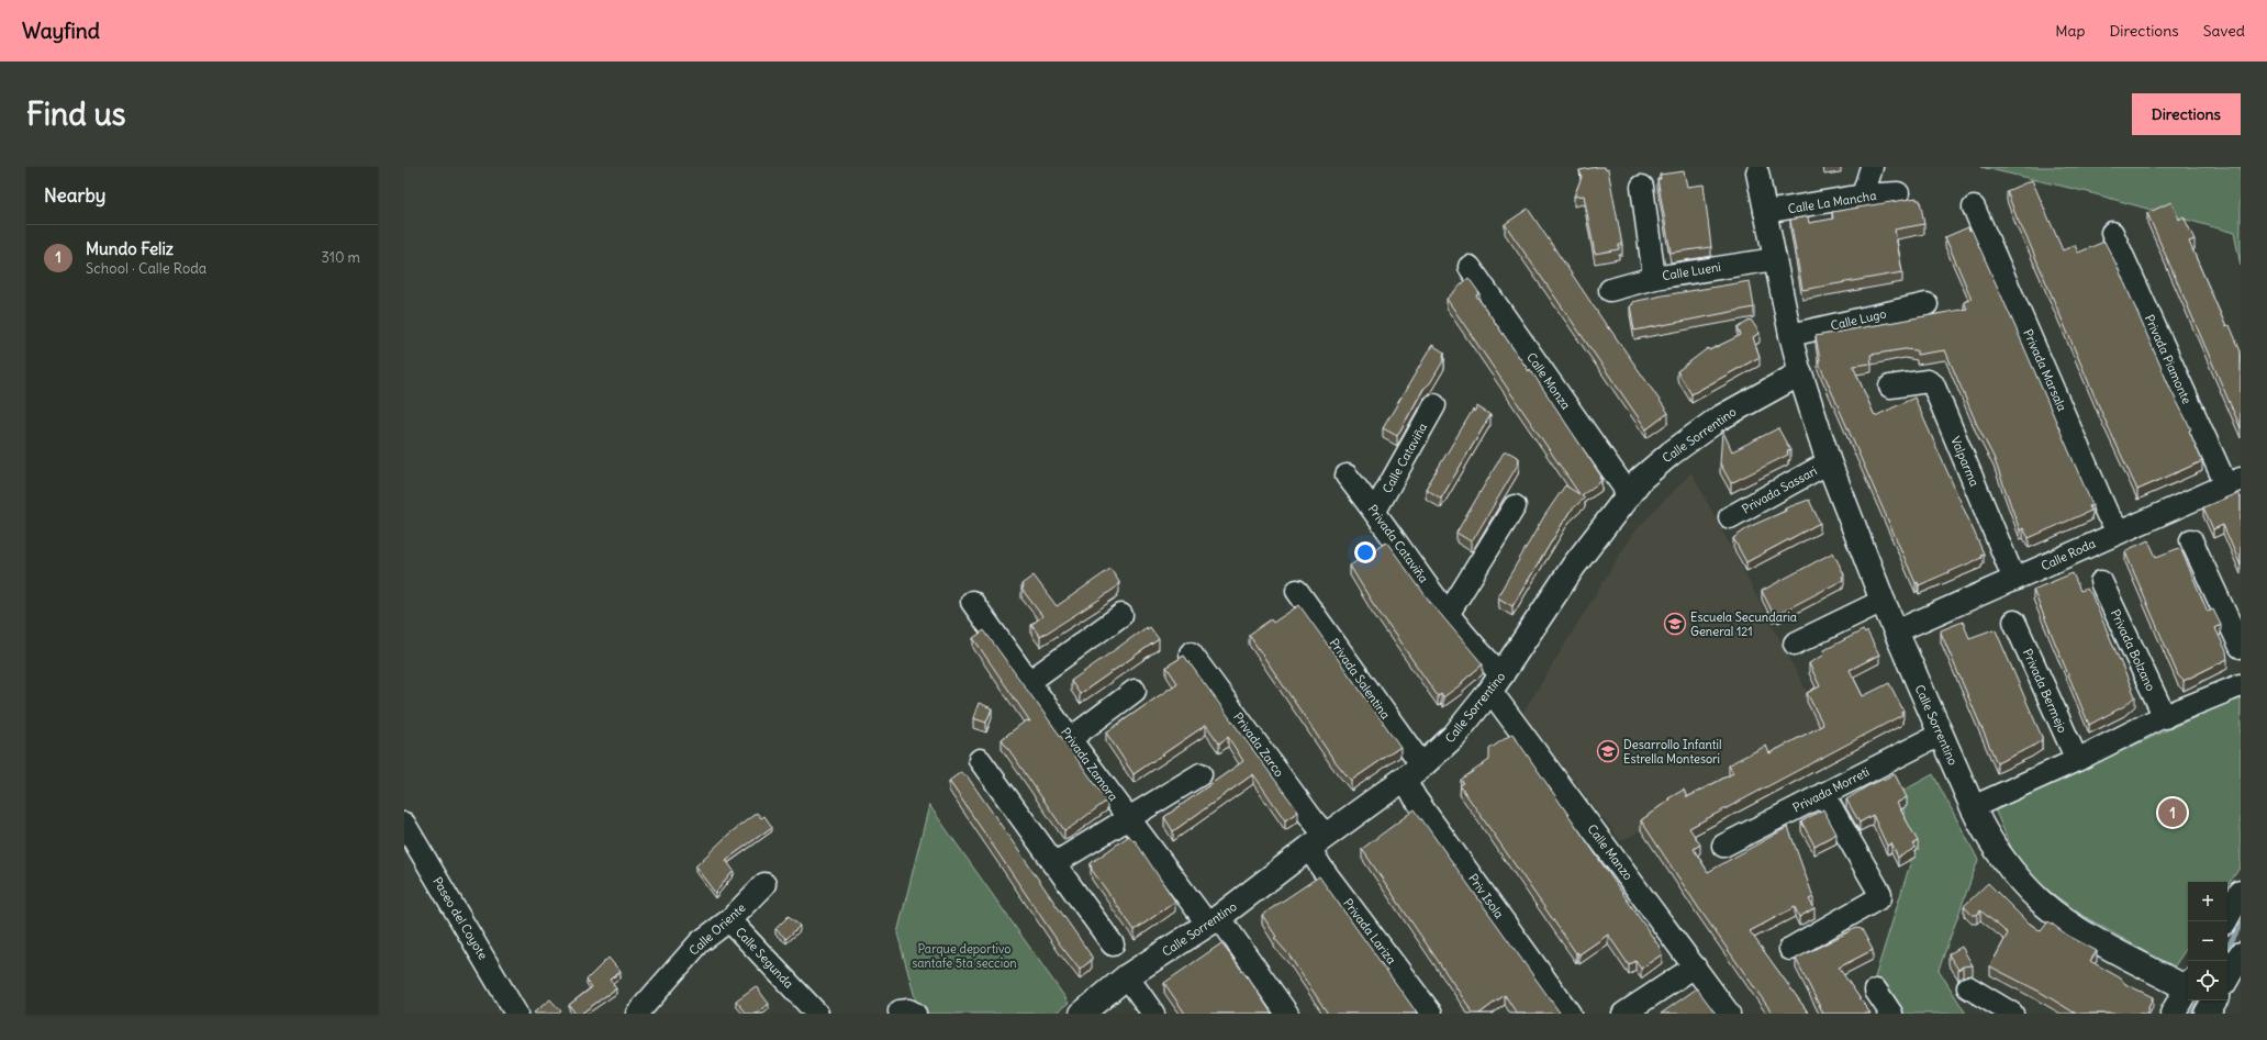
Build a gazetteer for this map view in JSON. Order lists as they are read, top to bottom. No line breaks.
{"streets":{"street":["Calle La Mancha","Calle Lueni","Calle Lugo","Privada Piamonte","Privada Marsala","Calle Monza","Calle Sorrentino","Calle Cataviña","Valparma","Privada Sassari","Privada Cataviña","Calle Roda","Privada Bolzano","Privada Salentina","Privada Bermejo","Privada Zarco","Privada Zamora","Privada Morreti","Calle Manzo","Priv Isola","Paseo del Coyote","Calle Oriente","Privada Lariza","Calle Segunda"]},"crossings":[["Calle La Mancha","Calle Sorrentino"],["Calle Lueni","Calle Sorrentino"],["Calle Lugo","Calle Sorrentino"],["Privada Piamonte","Calle Roda"],["Privada Marsala","Calle Roda"],["Calle Monza","Calle Sorrentino"],["Calle Sorrentino","Privada Sassari"],["Calle Sorrentino","Privada Cataviña"],["Calle Sorrentino","Calle Roda"],["Calle Sorrentino","Privada Salentina"],["Calle Sorrentino","Privada Zarco"],["Calle Sorrentino","Privada Zamora"],["Calle Sorrentino","Privada Morreti"],["Calle Sorrentino","Calle Manzo"],["Calle Sorrentino","Priv Isola"],["Calle Sorrentino","Privada Lariza"],["Calle Cataviña","Privada Cataviña"],["Valparma","Calle Roda"],["Privada Cataviña","Calle Manzo"],["Privada Salentina","Priv Isola"],["Privada Zarco","Privada Lariza"],["Calle Oriente","Calle Segunda"]],"parks":["Parque deportivo santafe 5ta seccion"],"places":{"school or university":["Escuela Secundaria General 121","Desarrollo Infantil Estrella Montesori"]},"page":{"header":"Wayfind","nav":["Map","Directions","Saved"],"buttons":"Directions","title":"Find us","heading":"Nearby","list":[{"mark":"1","name":"Mundo Feliz","note":"School · Calle Roda","value":"310 m"}],"pins":"1","map_buttons":["+","−"]}}
